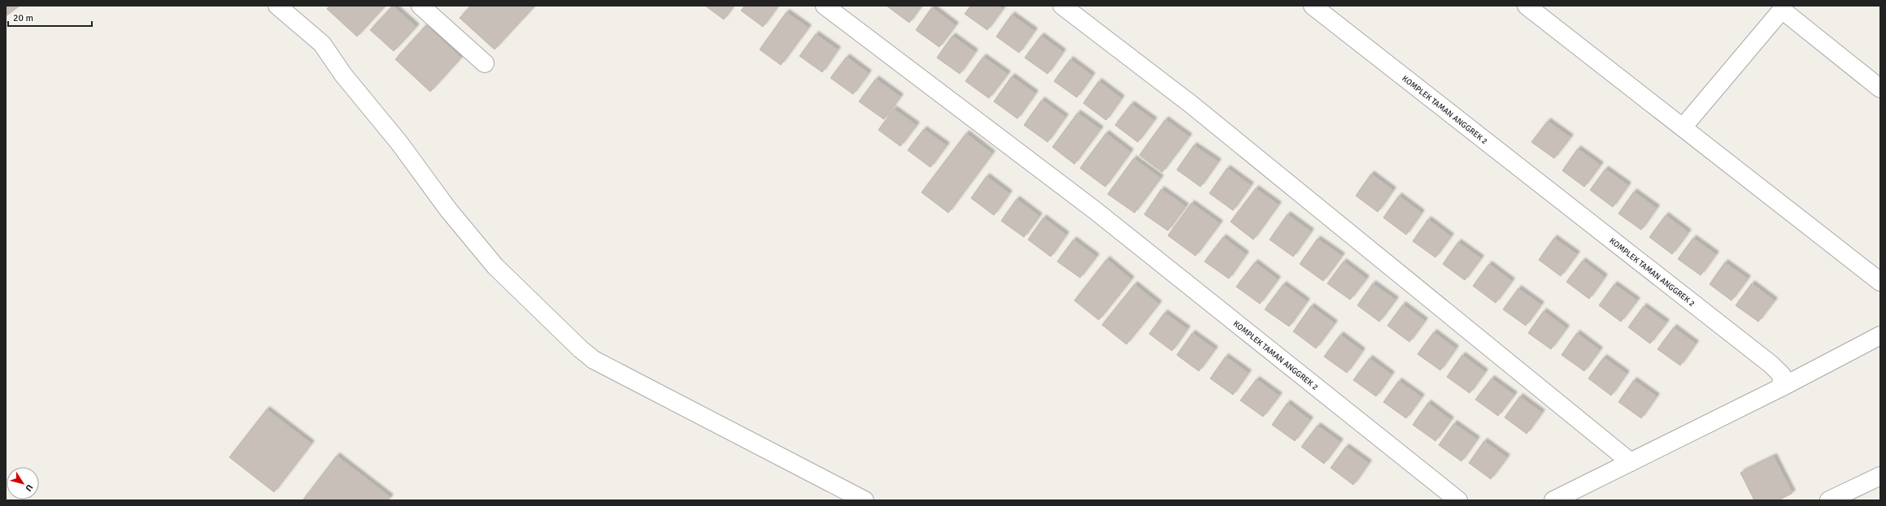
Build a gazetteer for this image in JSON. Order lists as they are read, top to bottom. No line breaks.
{"streets":{"street":["KOMPLEK TAMAN ANGGREK 2"]},"scale_bar":"20 m","north":"bottom right"}
